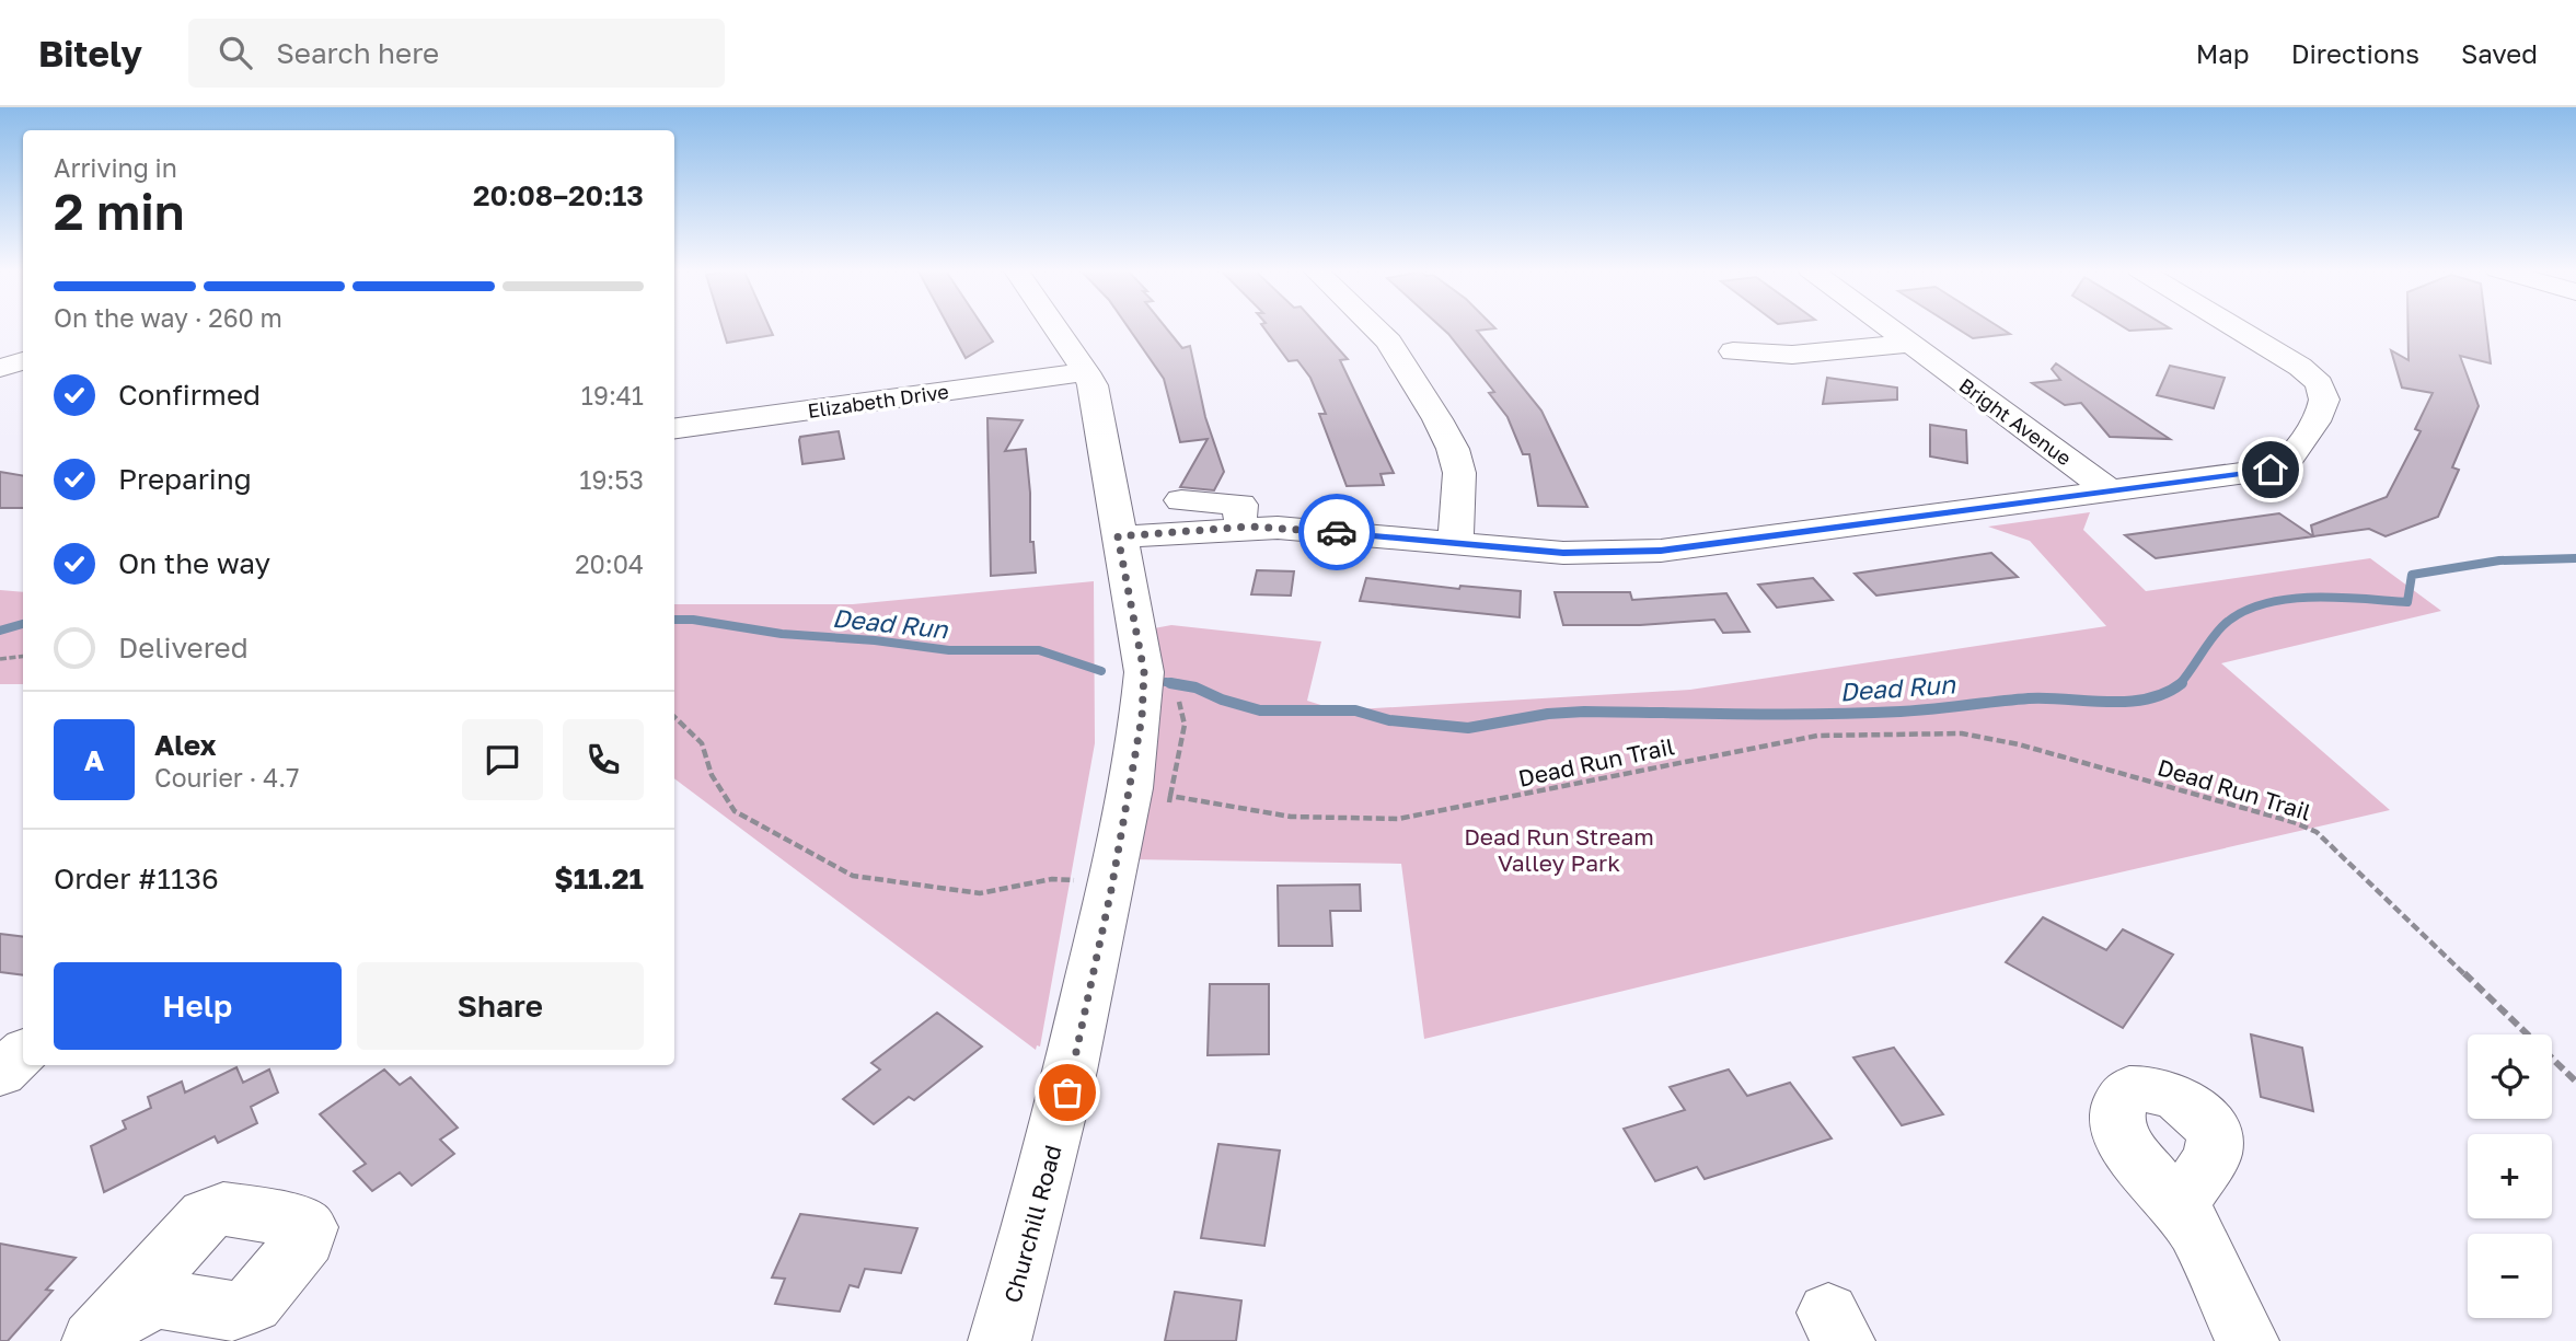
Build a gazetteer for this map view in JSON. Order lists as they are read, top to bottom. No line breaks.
{"streets":{"street":["Elizabeth Drive","Bright Avenue","Churchill Road"],"path":["Dead Run Trail"]},"crossings":[["Elizabeth Drive","Churchill Road"]],"water":["Dead Run"],"parks":["Dead Run Stream Valley Park"],"page":{"header":"Bitely","search":"Search here","nav":["Map","Directions","Saved"],"heading":["2 min","Arriving in","20:08–20:13"],"panel":["Alex","Courier · 4.7","Order #1136","$11.21"],"bar":"On the way · 260 m","list":[["Confirmed","19:41"],["Preparing","19:53"],["On the way","20:04"],"Delivered"],"round":"A","buttons":["Help","Share"],"map_buttons":["+","−"]}}
